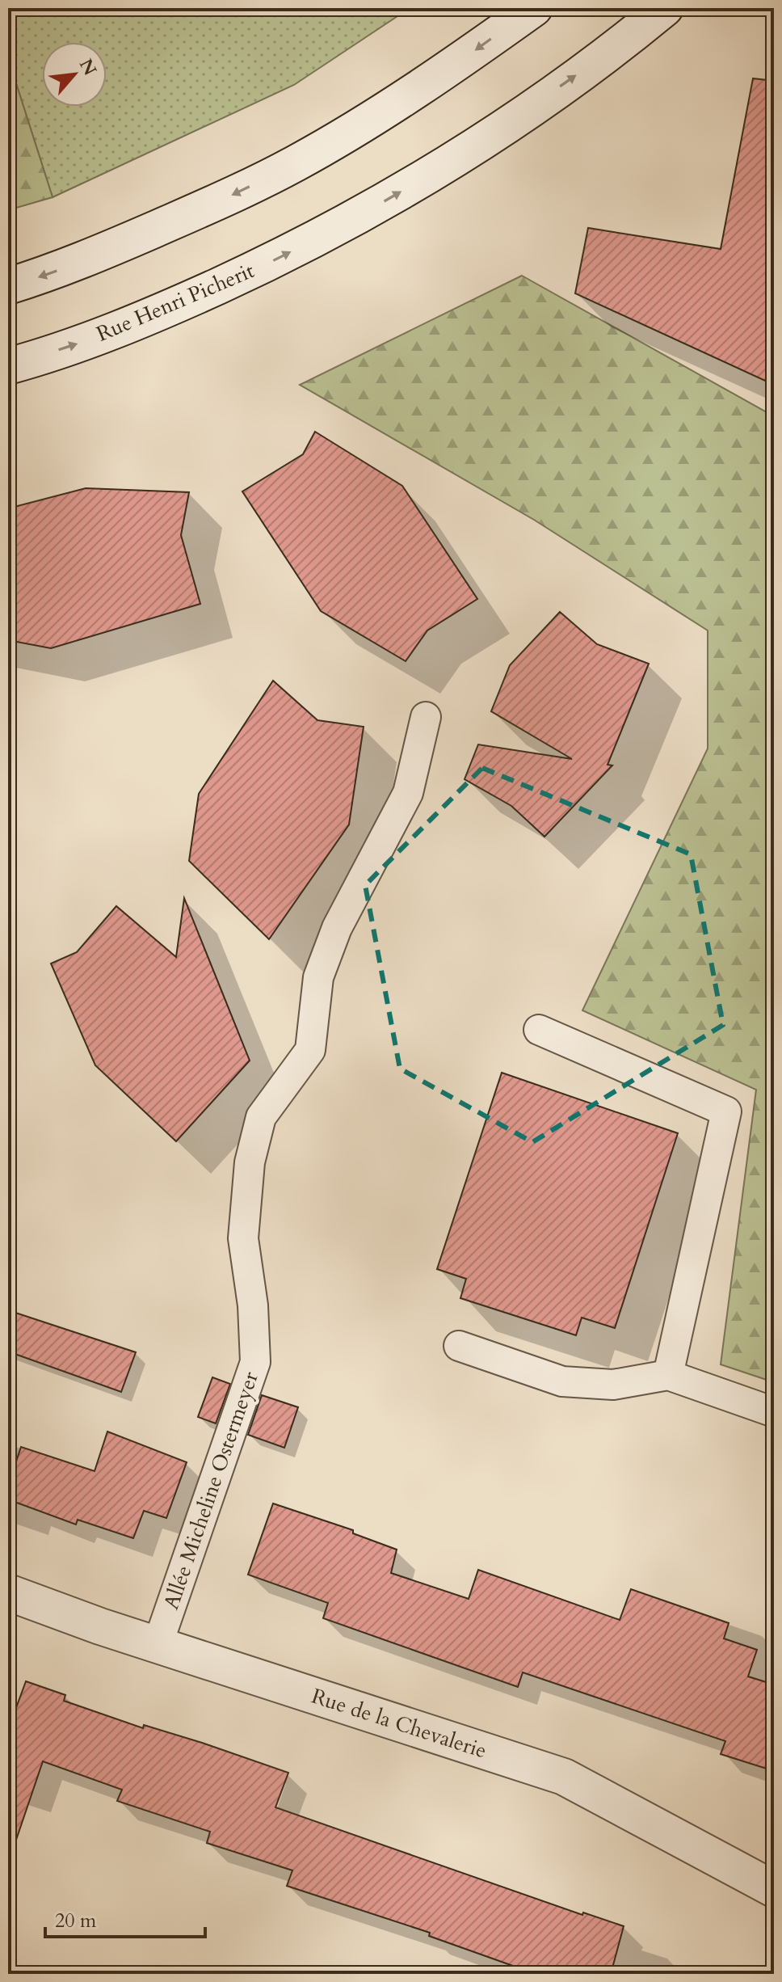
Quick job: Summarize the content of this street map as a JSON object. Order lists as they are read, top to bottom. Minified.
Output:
{"streets":{"main road":["Rue Henri Picherit","Rue de la Chevalerie"],"lane":["Allée Micheline Ostermeyer"]},"crossings":[["Allée Micheline Ostermeyer","Rue de la Chevalerie"]],"scale_bar":"20 m","north":"top right"}
